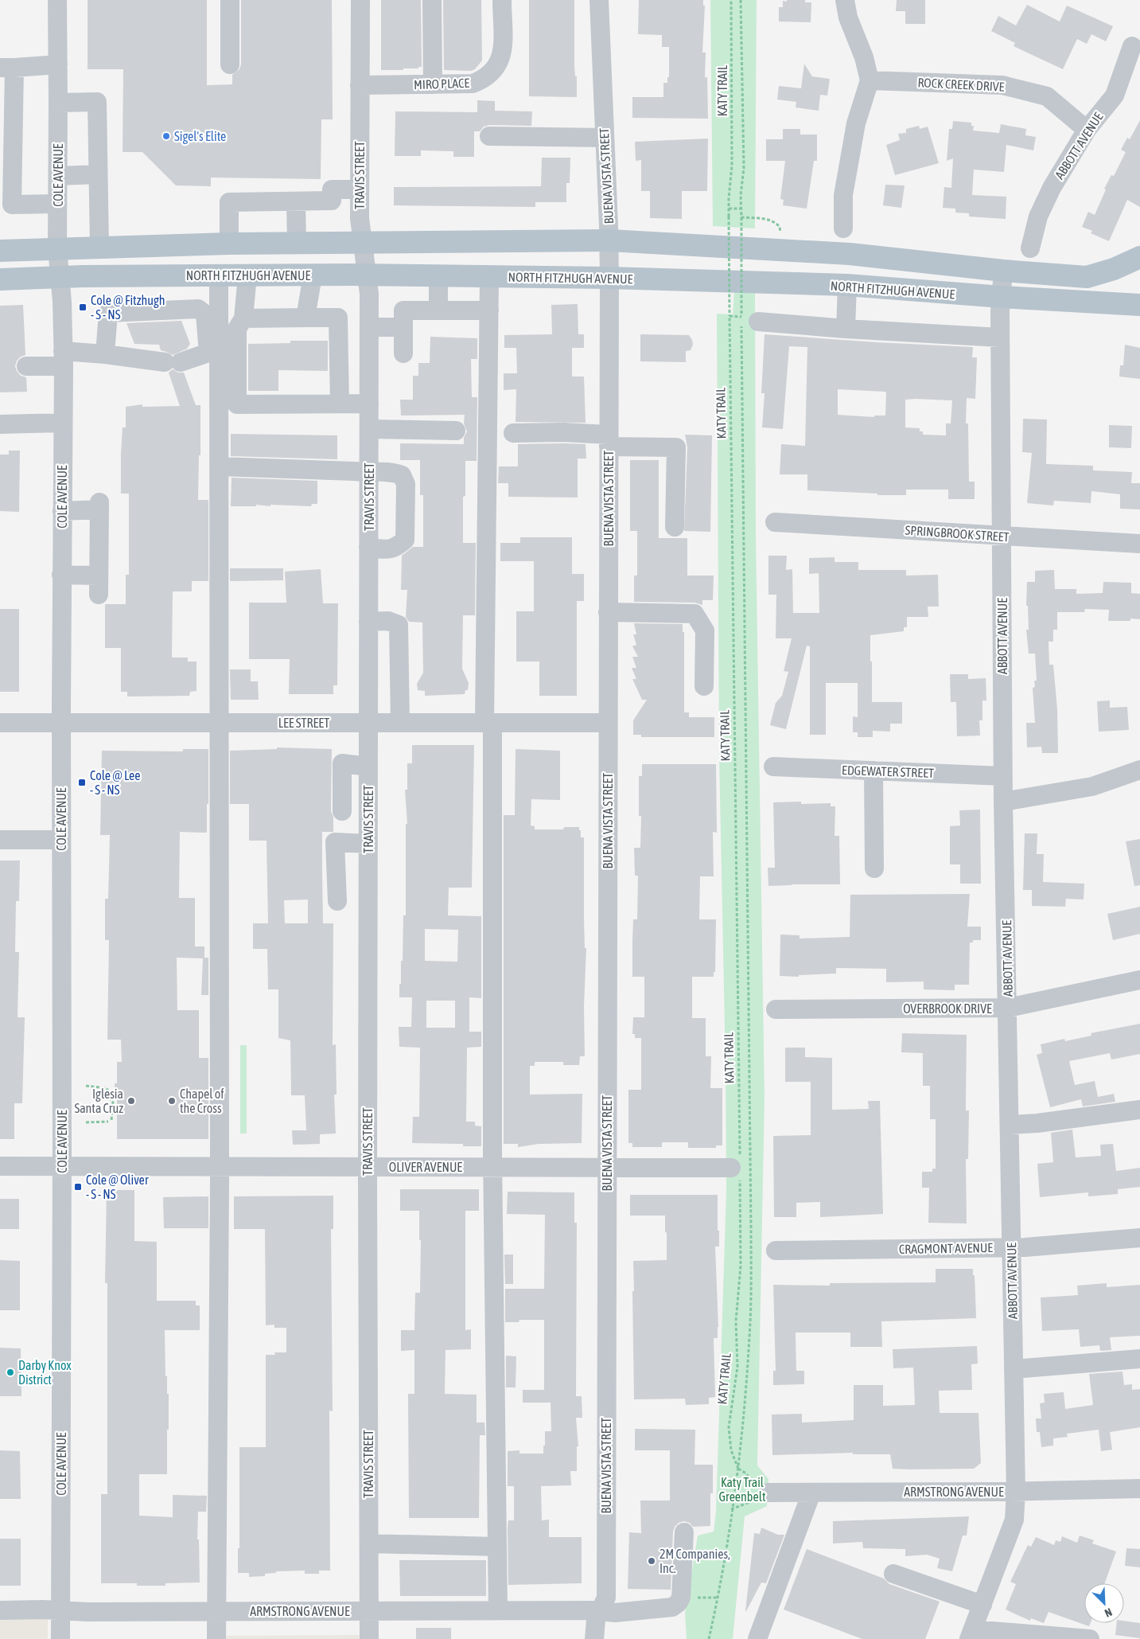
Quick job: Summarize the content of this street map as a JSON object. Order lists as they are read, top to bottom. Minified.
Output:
{"streets":{"main road":["NORTH FITZHUGH AVENUE"],"street":["MIRO PLACE","ROCK CREEK DRIVE","ABBOTT AVENUE","COLE AVENUE","TRAVIS STREET","BUENA VISTA STREET","SPRINGBROOK STREET","LEE STREET","EDGEWATER STREET","OVERBROOK DRIVE","OLIVER AVENUE","CRAGMONT AVENUE","ARMSTRONG AVENUE"],"path":["KATY TRAIL"]},"crossings":[["MIRO PLACE","TRAVIS STREET"],["ROCK CREEK DRIVE","ABBOTT AVENUE"],["KATY TRAIL","OLIVER AVENUE"],["ABBOTT AVENUE","NORTH FITZHUGH AVENUE"],["ABBOTT AVENUE","SPRINGBROOK STREET"],["ABBOTT AVENUE","EDGEWATER STREET"],["ABBOTT AVENUE","OVERBROOK DRIVE"],["ABBOTT AVENUE","CRAGMONT AVENUE"],["ABBOTT AVENUE","ARMSTRONG AVENUE"],["COLE AVENUE","NORTH FITZHUGH AVENUE"],["COLE AVENUE","LEE STREET"],["COLE AVENUE","OLIVER AVENUE"],["COLE AVENUE","ARMSTRONG AVENUE"],["TRAVIS STREET","NORTH FITZHUGH AVENUE"],["TRAVIS STREET","LEE STREET"],["TRAVIS STREET","OLIVER AVENUE"],["TRAVIS STREET","ARMSTRONG AVENUE"],["BUENA VISTA STREET","NORTH FITZHUGH AVENUE"],["BUENA VISTA STREET","LEE STREET"],["BUENA VISTA STREET","OLIVER AVENUE"],["BUENA VISTA STREET","ARMSTRONG AVENUE"]],"parks":["Katy Trail Greenbelt"],"places":{"other":["Sigel's Elite","Iglesia Santa Cruz","Chapel of the Cross","Darby Knox District","2M Companies, Inc."],"transit":["Cole @ Fitzhugh - S - NS","Cole @ Lee - S - NS","Cole @ Oliver - S - NS"]},"north":"bottom right"}
